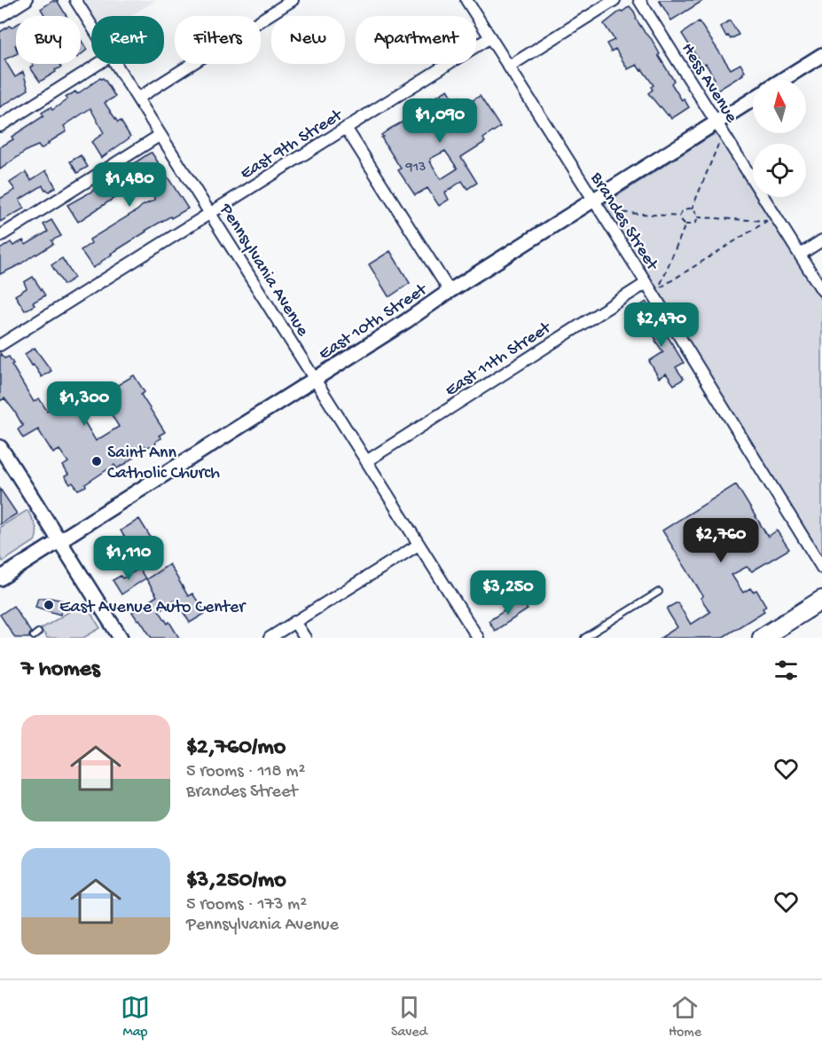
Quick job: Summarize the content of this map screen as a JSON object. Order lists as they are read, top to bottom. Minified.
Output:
{"streets":{"street":["Hess Avenue","East 9th Street","Brandes Street","Pennsylvania Avenue","East 10th Street","East 11th Street"]},"crossings":[["Hess Avenue","East 10th Street"],["East 9th Street","Brandes Street"],["East 9th Street","Pennsylvania Avenue"],["Brandes Street","East 10th Street"],["Brandes Street","East 11th Street"],["Pennsylvania Avenue","East 10th Street"],["Pennsylvania Avenue","East 11th Street"]],"places":["Saint Ann Catholic Church","East Avenue Auto Center"],"house_numbers":["913"],"north":"top","page":{"chip":["Buy","Rent","Filters","New","Apartment"],"price":["$1,090","$1,480","$2,470","$1,300","$2,760","$1,110","$3,250"],"heading":"7 homes","list":[{"name":"$2,760/mo","note":"5 rooms · 118 m² · Brandes Street"},{"name":"$3,250/mo","note":"5 rooms · 173 m² · Pennsylvania Avenue"}],"tabs":["Map","Saved","Home"]}}
